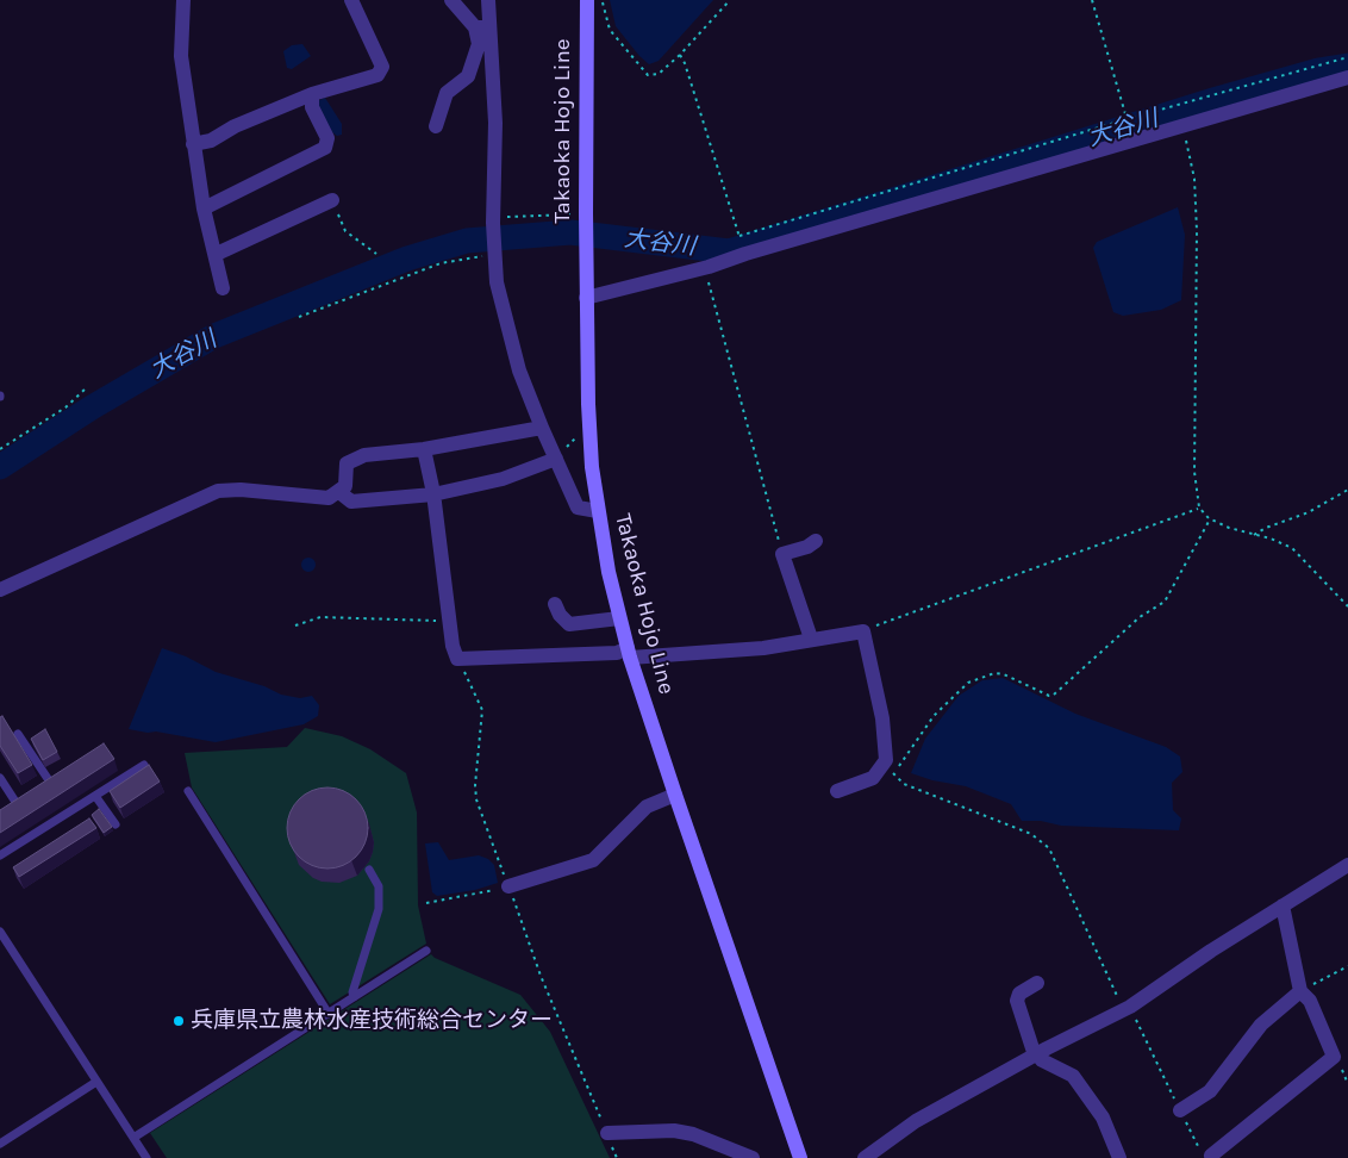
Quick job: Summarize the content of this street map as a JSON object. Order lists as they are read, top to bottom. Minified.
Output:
{"streets":{"main road":["Takaoka Hojo Line"]},"water":["大谷川"],"places":["兵庫県立農林水産技術総合センター"]}
